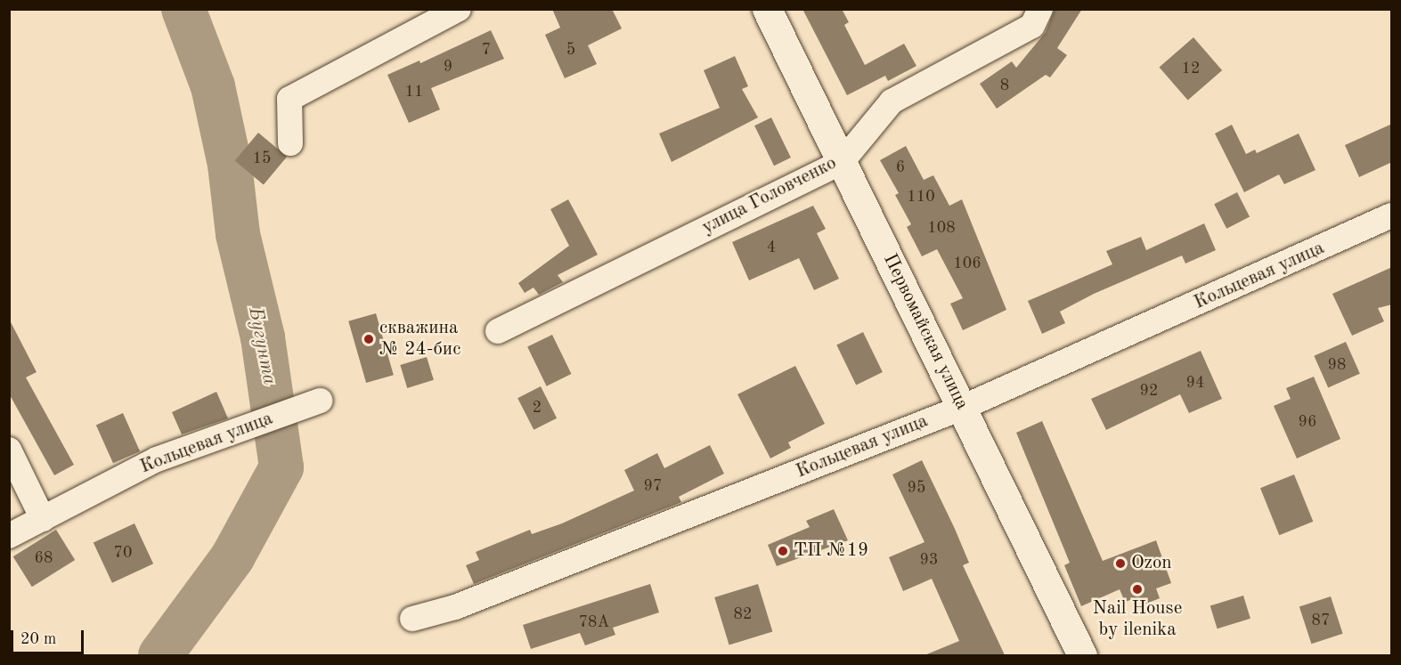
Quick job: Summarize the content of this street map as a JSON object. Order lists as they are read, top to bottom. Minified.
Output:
{"streets":{"main road":["Первомайская улица"],"street":["улица Головченко","Кольцевая улица"]},"crossings":[["улица Головченко","Первомайская улица"],["Кольцевая улица","Первомайская улица"]],"water":["Бугунта"],"places":["скважина № 24-бис","ТП №19","Ozon","Nail House by ilenika"],"house_numbers":["7","5","9","12","8","11","15","6","110","108","4","106","98","94","92","2","96","97","95","70","68","93","82","87","78А"],"scale_bar":"20 m"}
